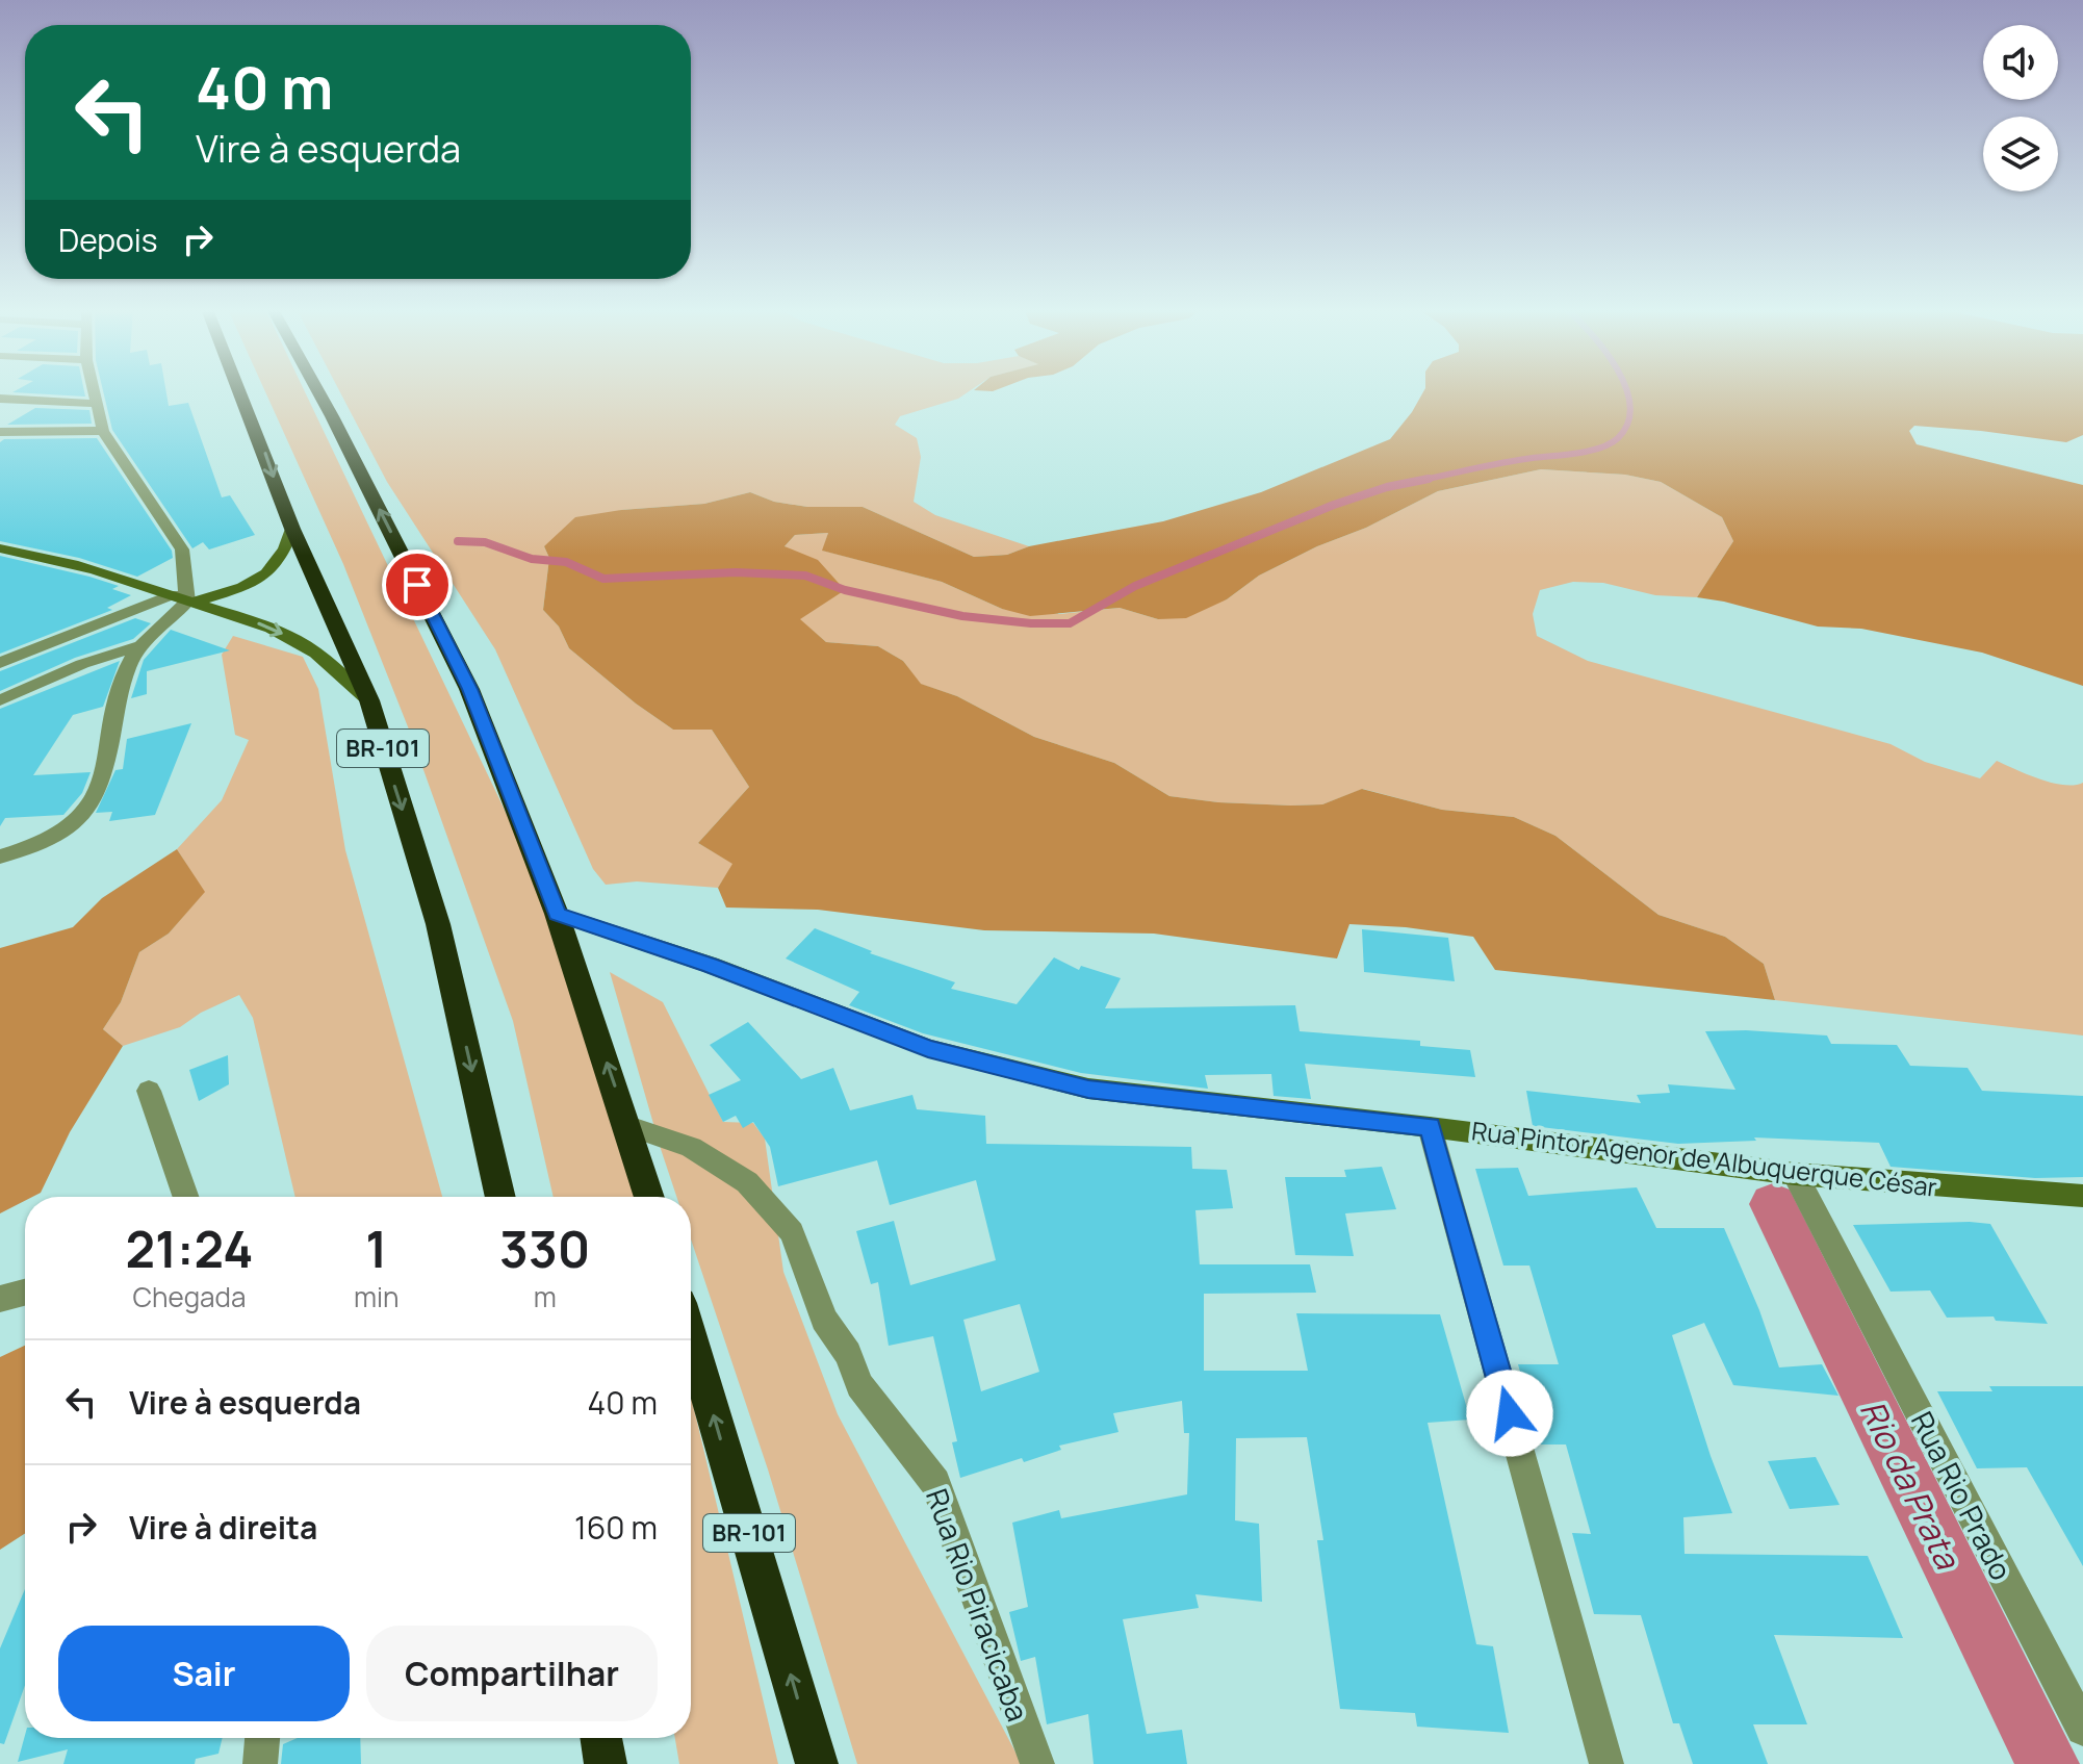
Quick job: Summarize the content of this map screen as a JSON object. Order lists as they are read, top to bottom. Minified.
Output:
{"streets":{"highway":["BR-101"],"street":["Rua Pintor Agenor de Albuquerque César","Rua Rio Prado","Rua Rio Piracicaba"]},"crossings":[["Rua Pintor Agenor de Albuquerque César","Rua Rio Prado"]],"water":["Rio da Prata"],"page":{"turn":["40 m","Vire à esquerda"],"then":"Depois","eta":["21:24","Chegada","1","min","330","m"],"list":[{"name":"Vire à esquerda","value":"40 m"},{"name":"Vire à direita","value":"160 m"}],"buttons":["Sair","Compartilhar"]}}
